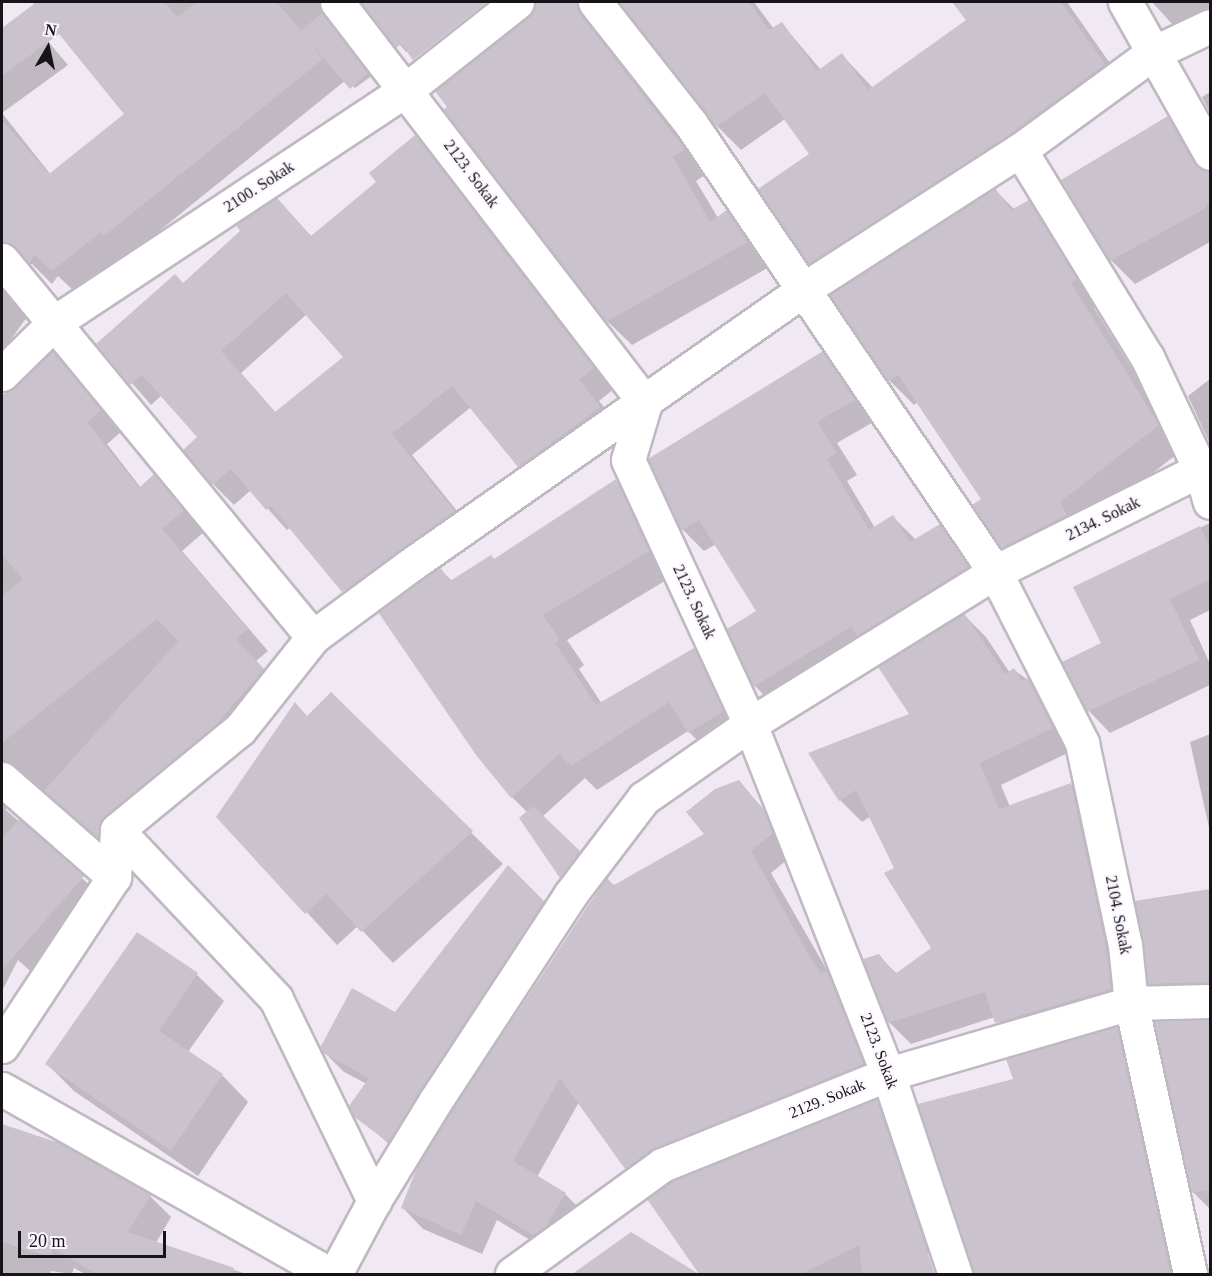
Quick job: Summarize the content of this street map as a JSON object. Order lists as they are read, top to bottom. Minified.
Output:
{"streets":{"street":["2123. Sokak","2100. Sokak","2134. Sokak","2104. Sokak","2129. Sokak"]},"crossings":[["2123. Sokak","2100. Sokak"],["2123. Sokak","2134. Sokak"],["2123. Sokak","2129. Sokak"],["2134. Sokak","2104. Sokak"],["2104. Sokak","2129. Sokak"]],"scale_bar":"20 m","north":"top"}
